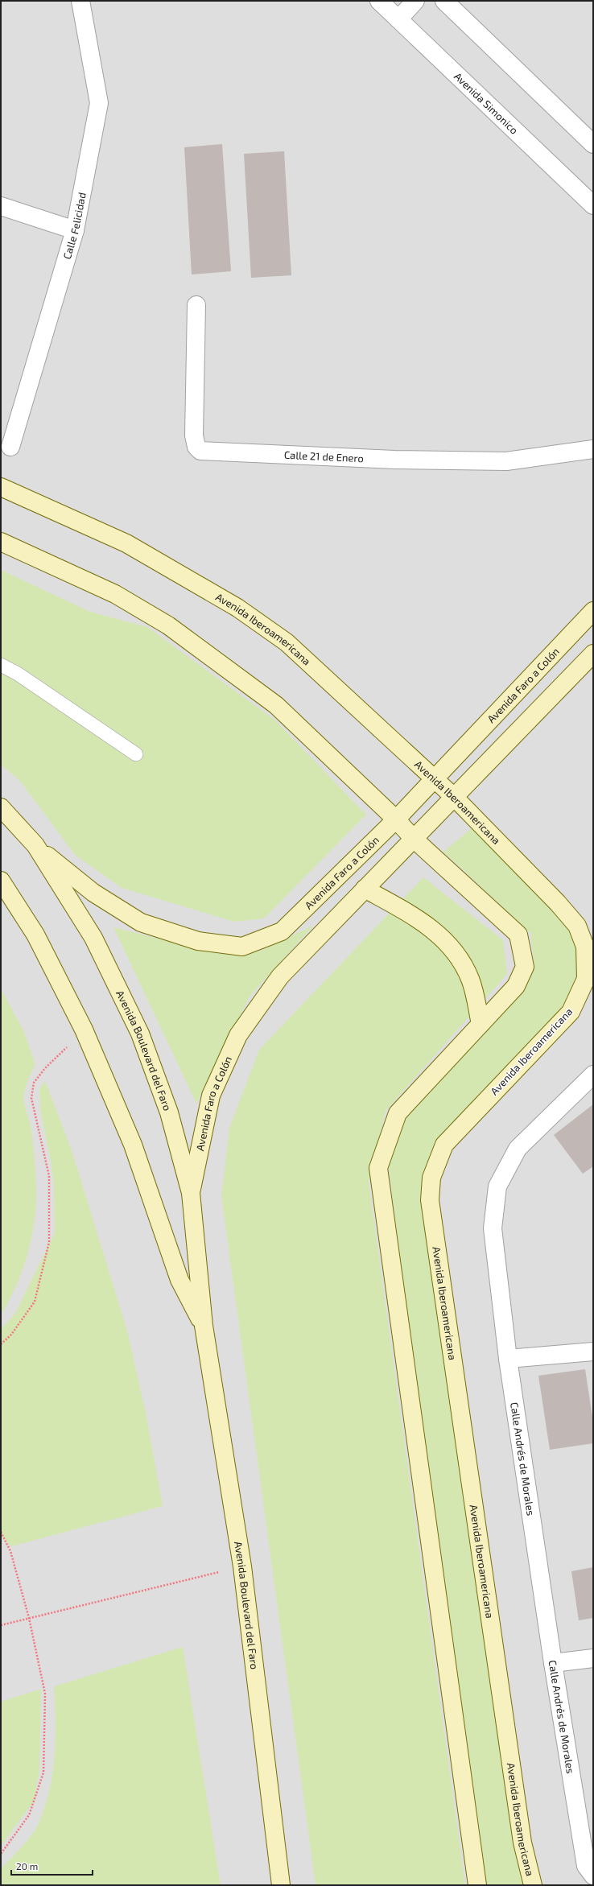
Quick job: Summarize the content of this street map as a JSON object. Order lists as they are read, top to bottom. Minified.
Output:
{"streets":{"street":["Avenida Simonico","Calle Felicidad","Calle 21 de Enero","Avenida Iberoamericana","Avenida Faro a Colón","Avenida Boulevard del Faro","Calle Andrés de Morales"]},"crossings":[["Avenida Iberoamericana","Avenida Faro a Colón"],["Avenida Faro a Colón","Avenida Boulevard del Faro"]],"scale_bar":"20 m"}
